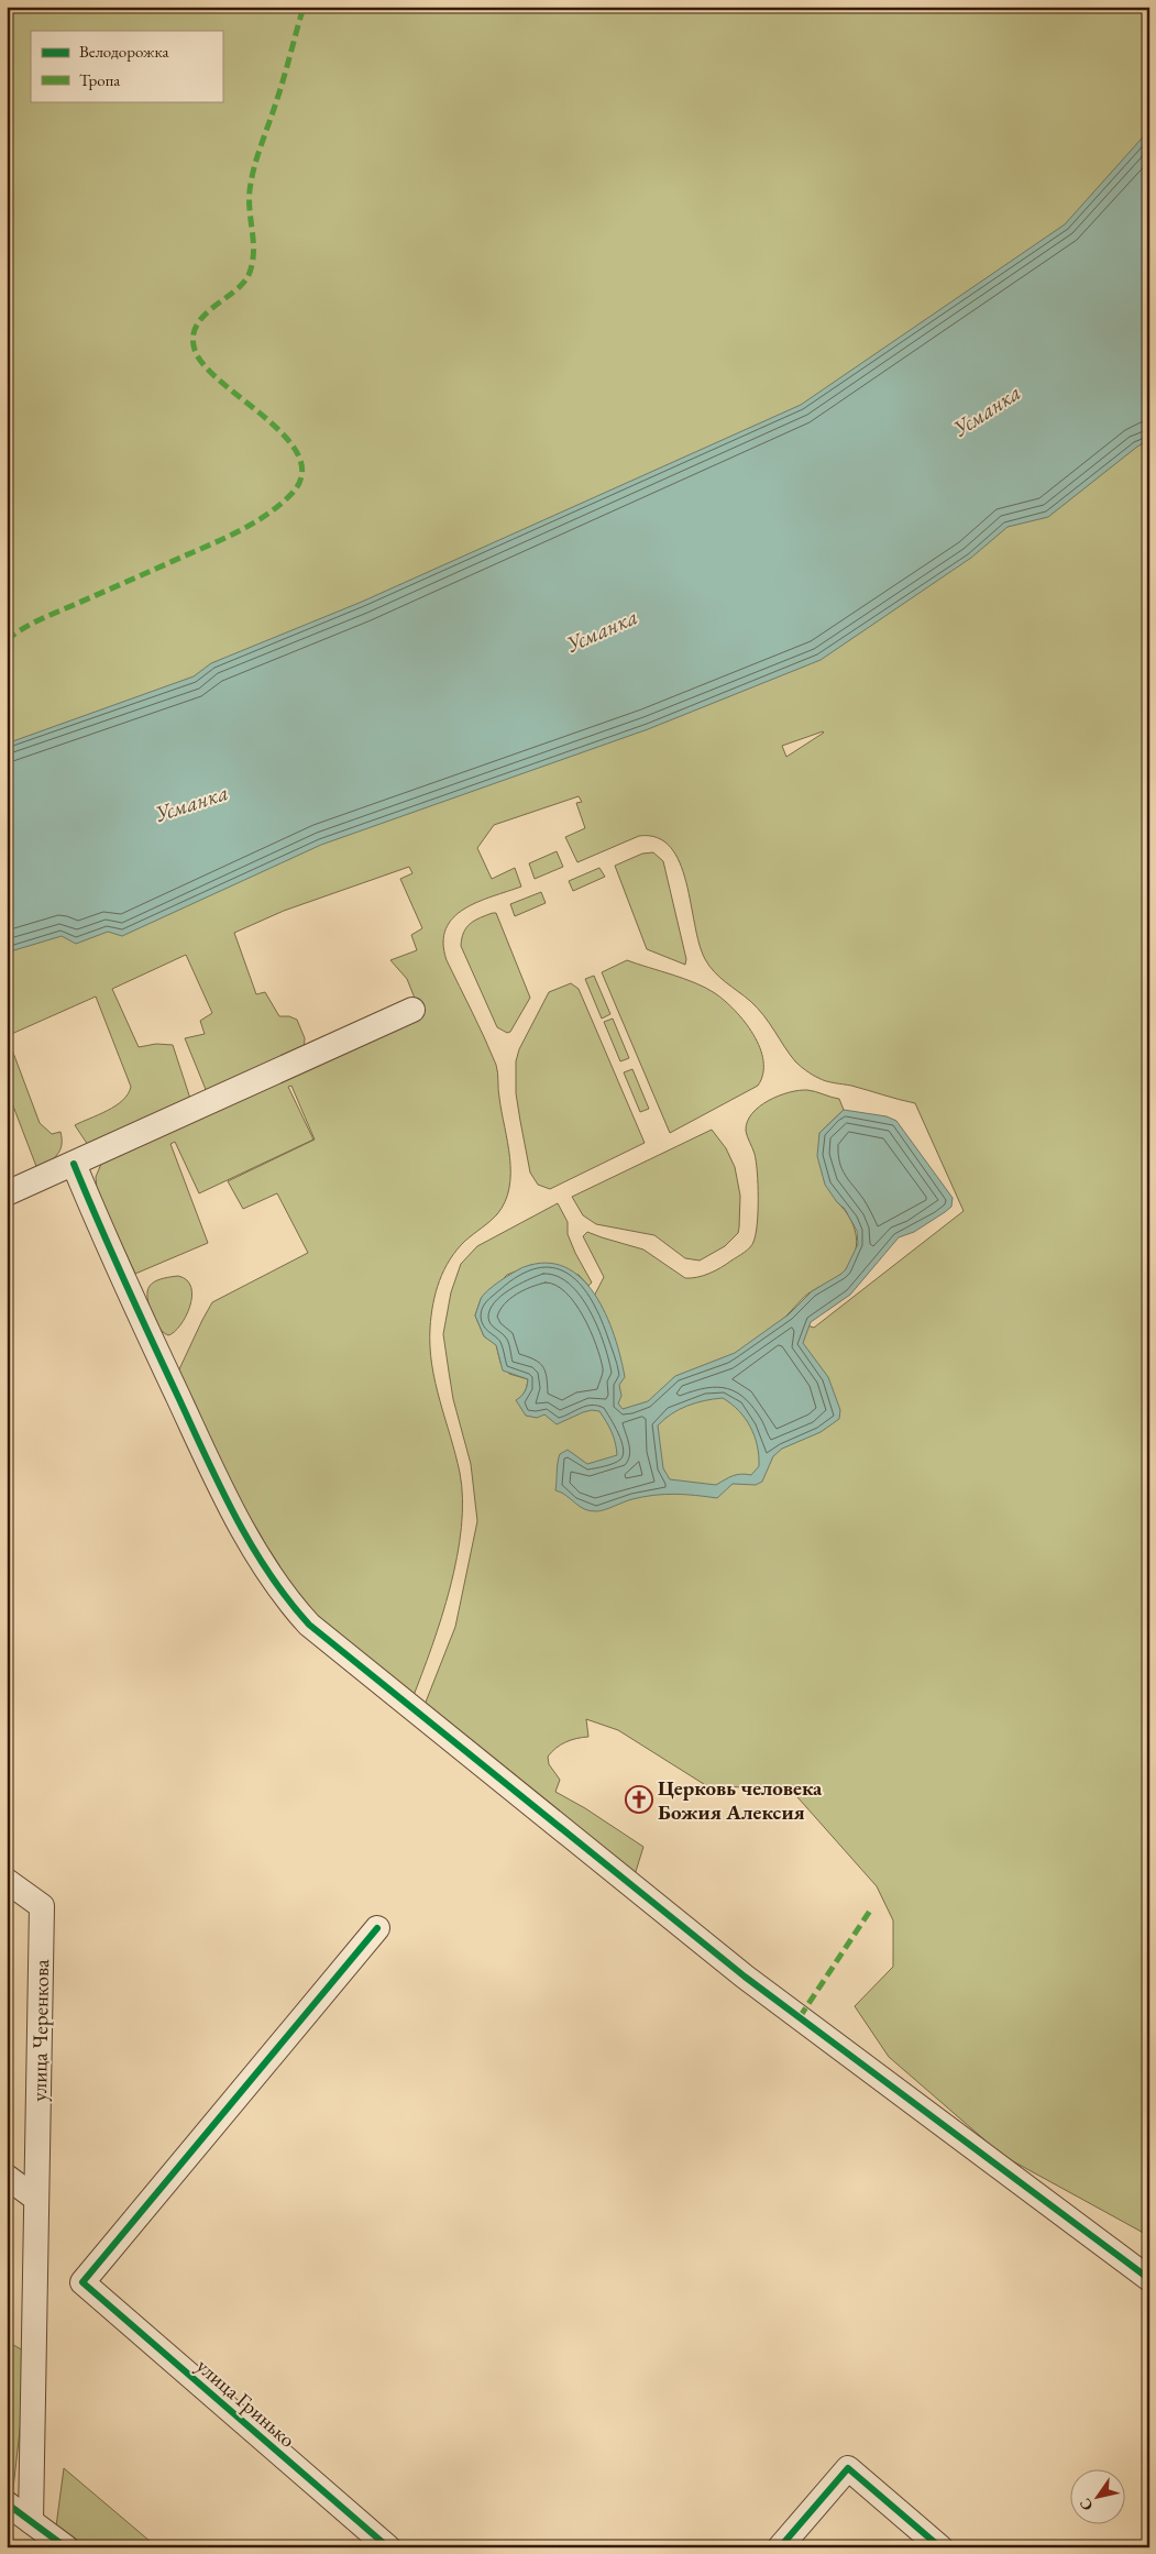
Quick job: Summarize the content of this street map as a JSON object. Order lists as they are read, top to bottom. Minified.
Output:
{"streets":{"street":["улица Черенкова","улица Гринько"]},"water":["Усманка"],"places":{"church":["Церковь человека Божия Алексия"]},"legend":["Велодорожка","Тропа"],"north":"bottom left"}
